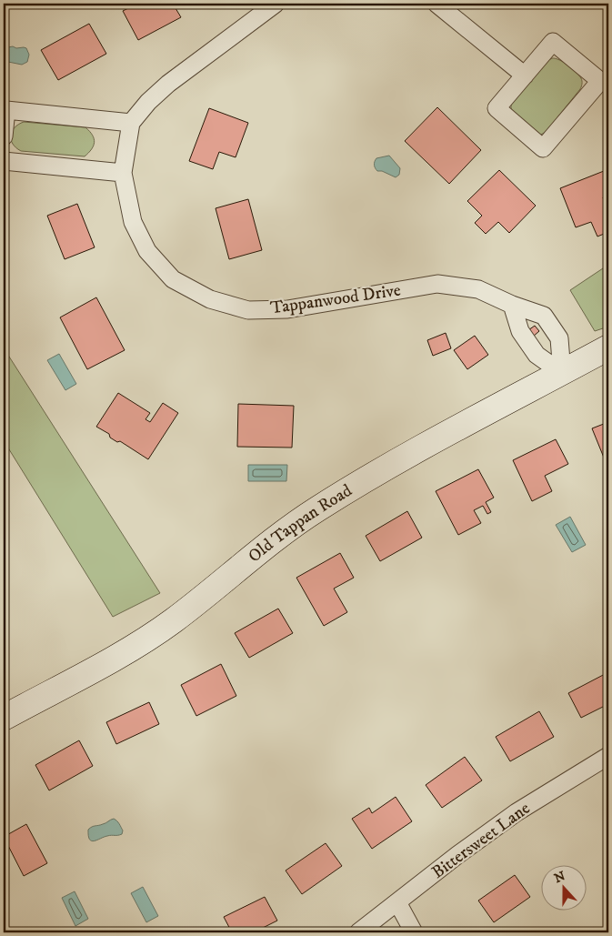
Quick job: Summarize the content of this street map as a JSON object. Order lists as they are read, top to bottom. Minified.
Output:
{"streets":{"street":["Tappanwood Drive","Old Tappan Road","Bittersweet Lane"]},"crossings":[["Tappanwood Drive","Old Tappan Road"]],"north":"top"}
